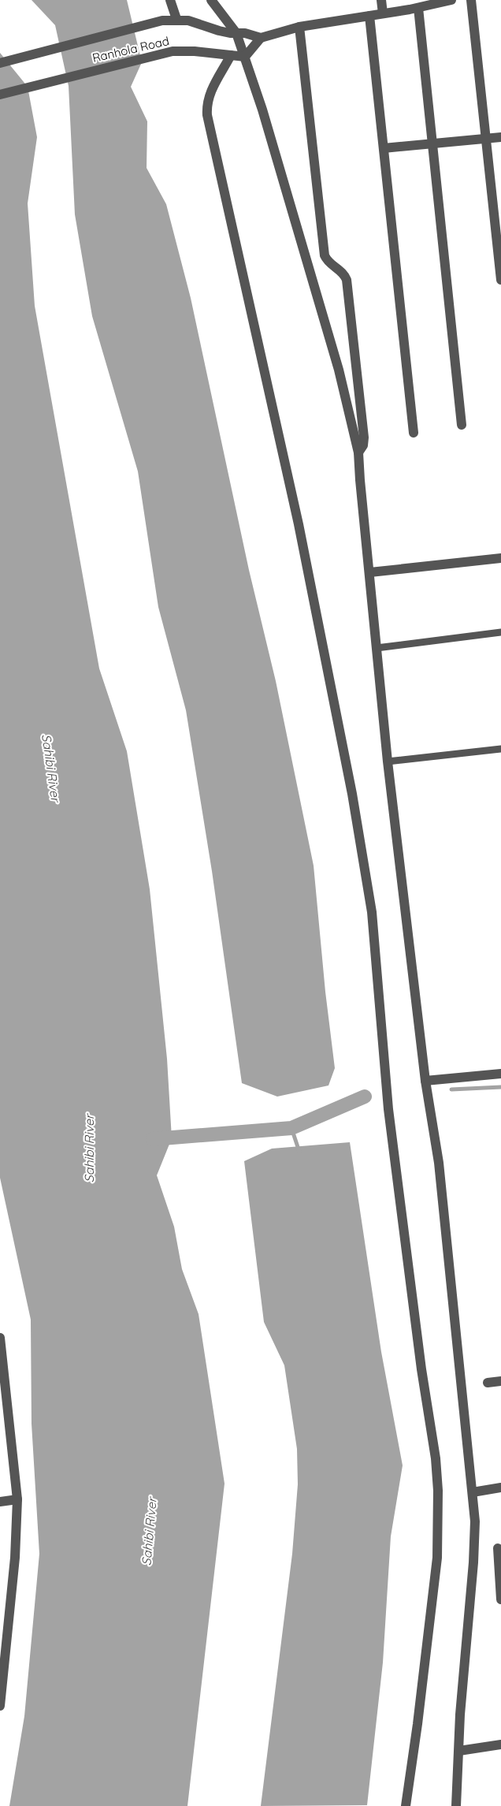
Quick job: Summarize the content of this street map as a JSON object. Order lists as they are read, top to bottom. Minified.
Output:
{"streets":{"street":["Ranhola Road"]},"water":["Sahibi River"]}
